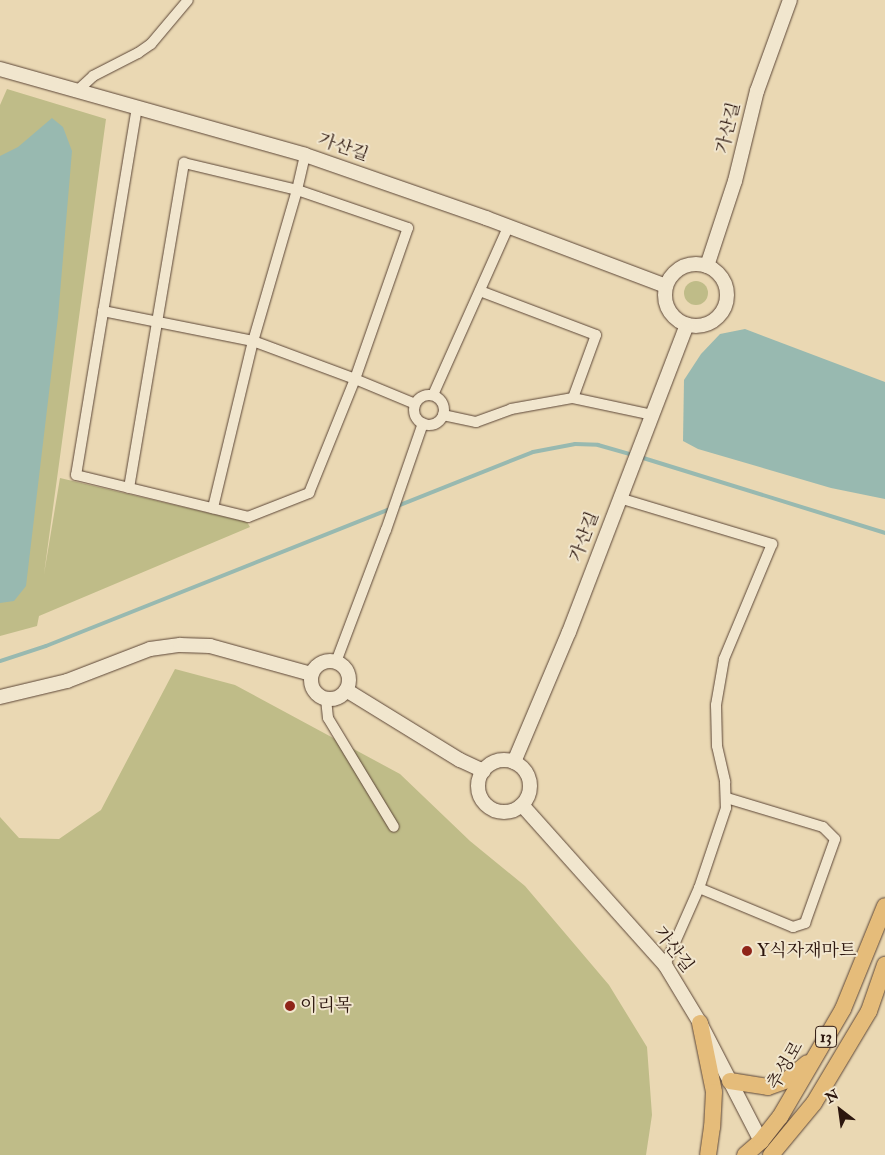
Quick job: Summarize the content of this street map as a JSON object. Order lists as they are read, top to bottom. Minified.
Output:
{"streets":{"main road":["13","추성로"],"street":["가산길"]},"crossings":[["가산길","추성로"]],"places":["Y식자재마트","이리목"],"north":"top left"}
